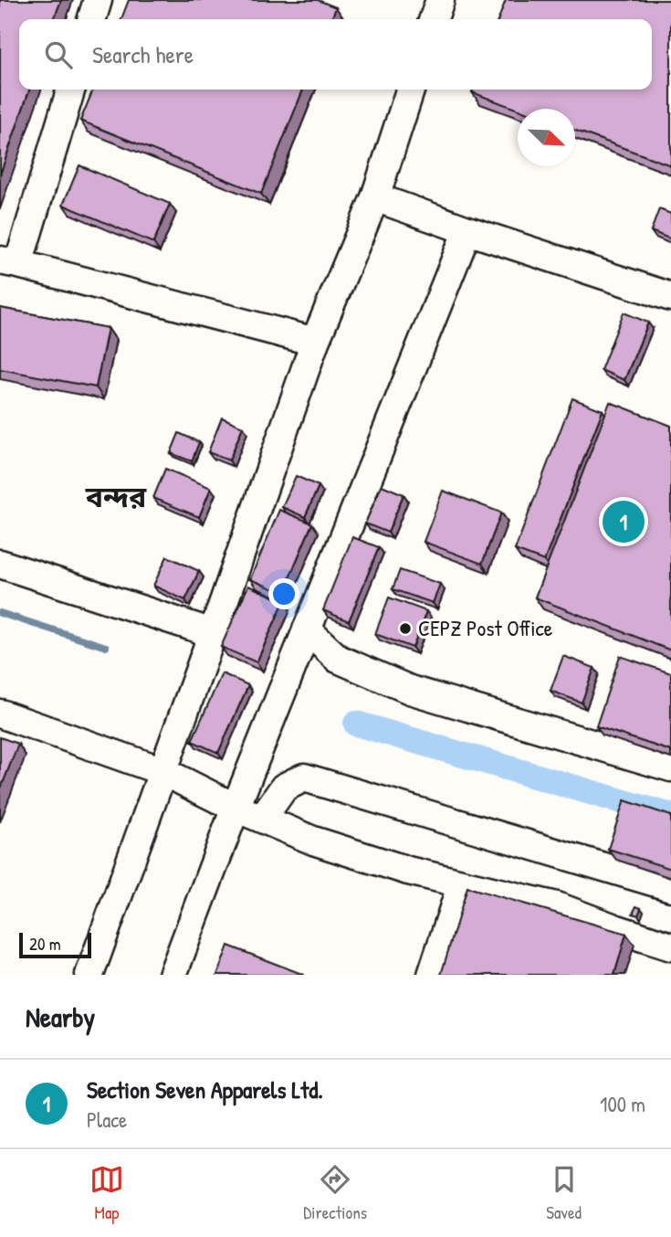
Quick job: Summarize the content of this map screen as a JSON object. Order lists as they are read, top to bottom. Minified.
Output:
{"districts":["বন্দর"],"places":["CEPZ Post Office"],"scale_bar":"20 m","north":"bottom right","page":{"search":"Search here","pins":"1","scale":"20 m","heading":"Nearby","list":[{"mark":"1","name":"Section Seven Apparels Ltd.","note":"Place","value":"100 m"}],"nav":["Map","Directions","Saved"]}}
